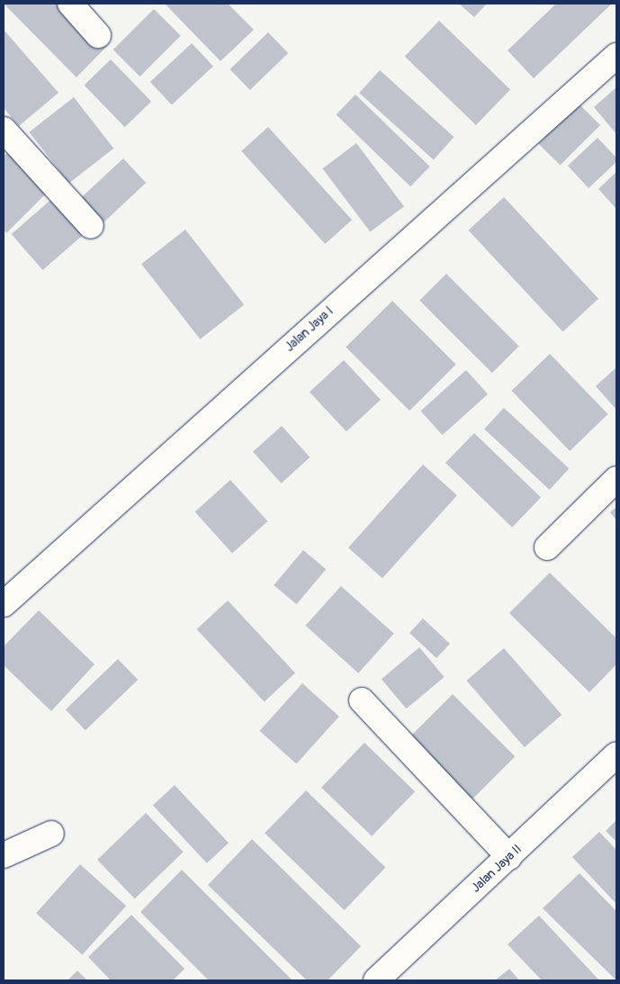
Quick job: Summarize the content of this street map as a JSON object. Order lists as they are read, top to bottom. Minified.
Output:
{"streets":{"street":["Jalan Jaya I","Jalan Jaya II"]}}
